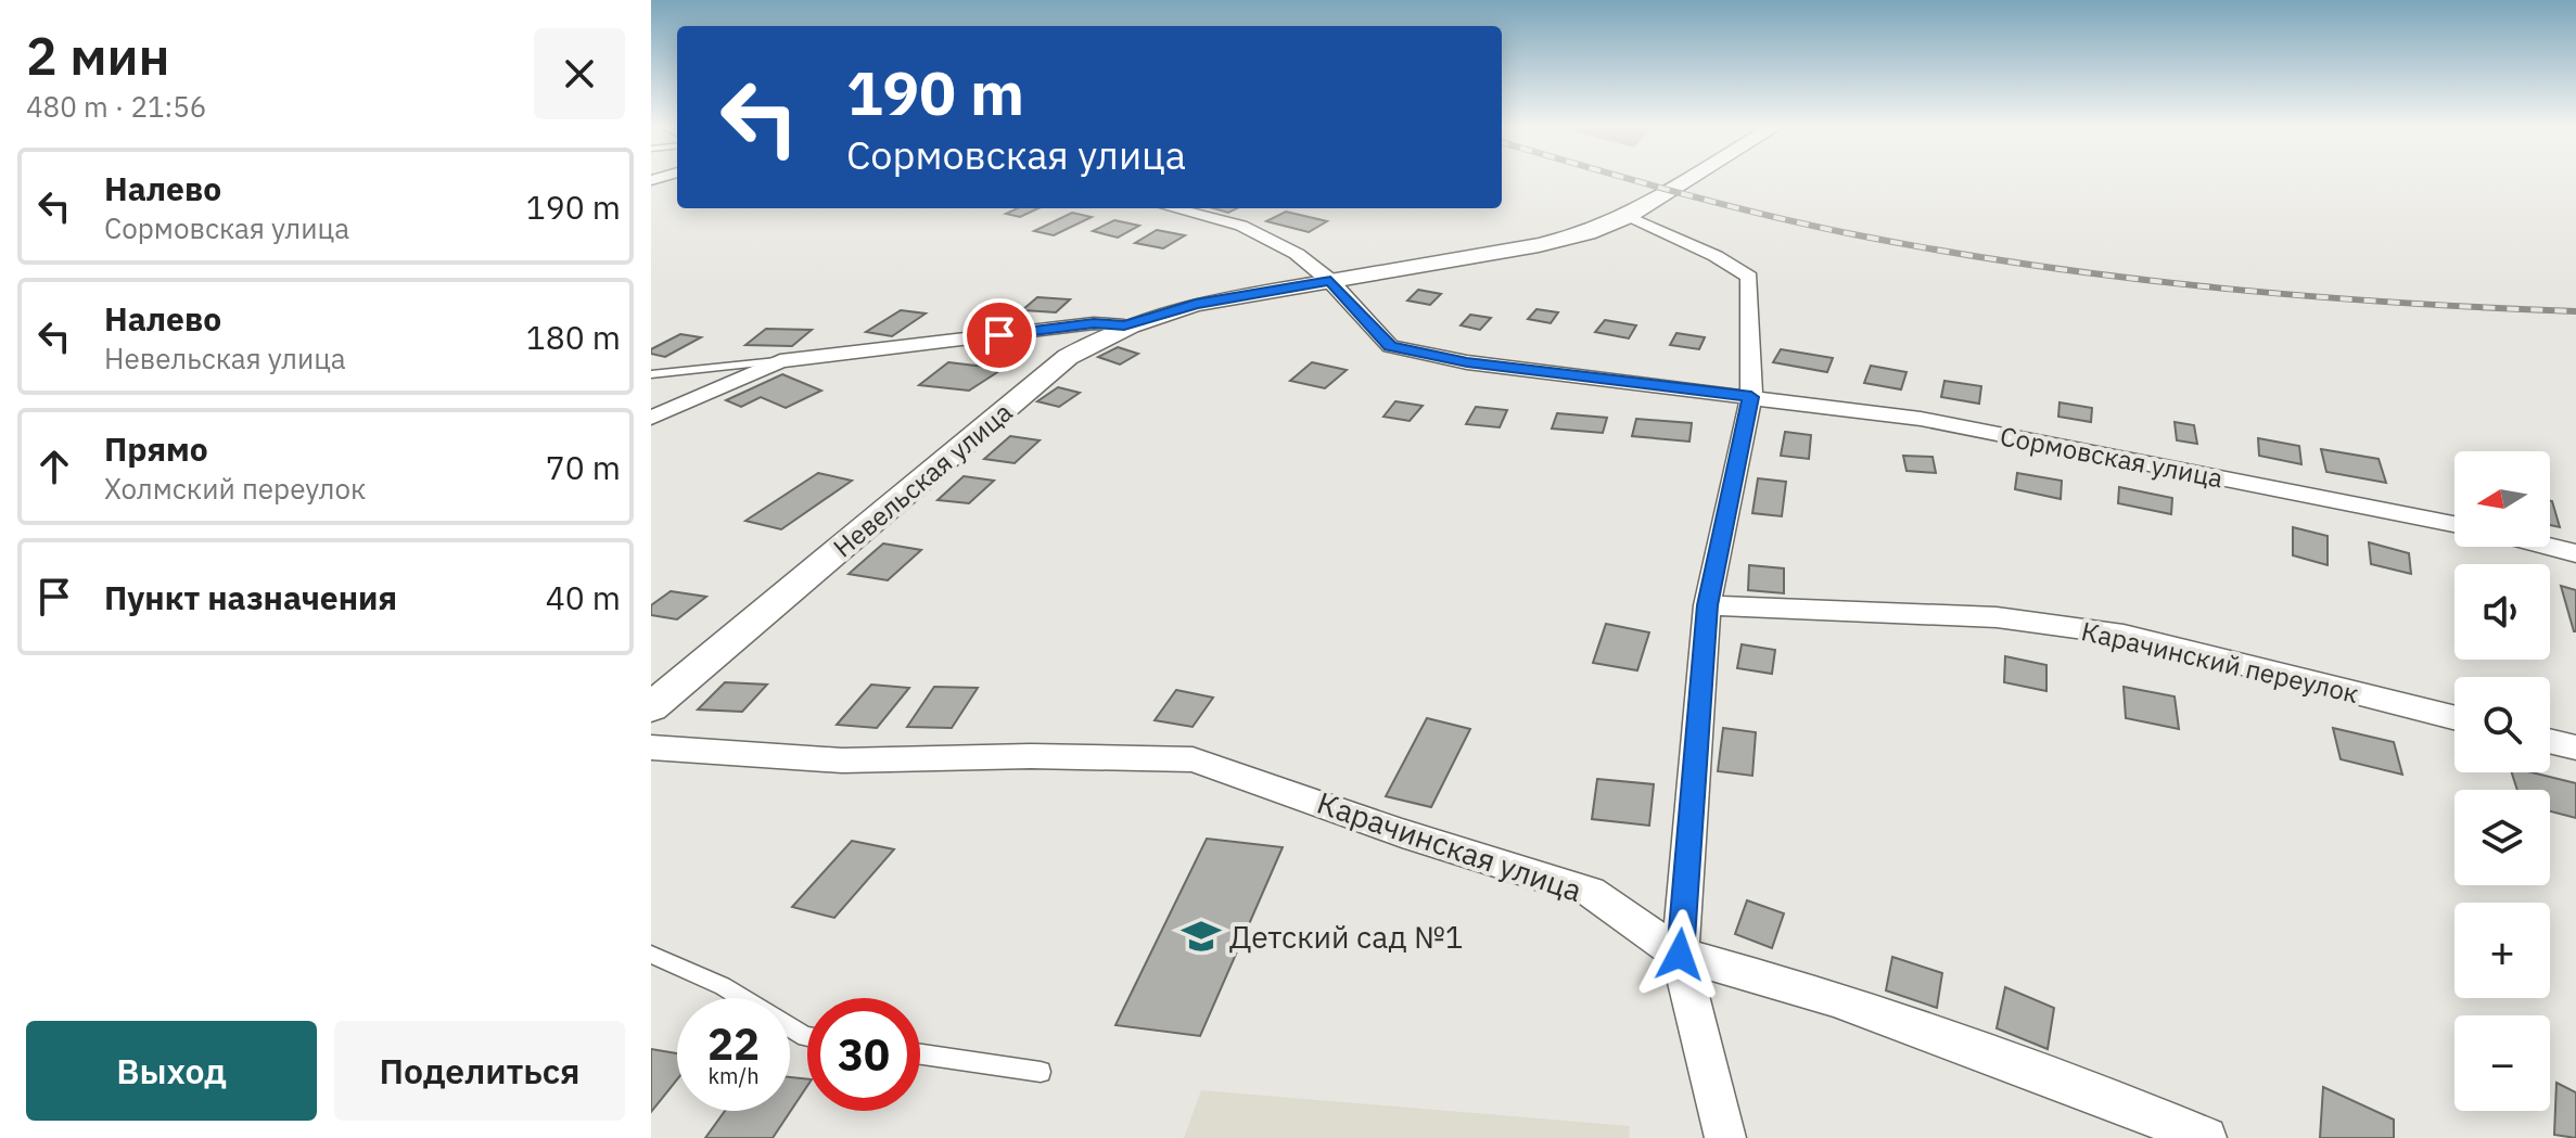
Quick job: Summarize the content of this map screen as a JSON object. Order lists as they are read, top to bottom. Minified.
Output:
{"streets":{"street":["Сормовская улица","Невельская улица","Карачинский переулок","Карачинская улица"]},"crossings":[["Сормовская улица","Невельская улица"]],"places":{"school or university":["Детский сад №1"]},"north":"left","page":{"heading":["2 мин","480 m · 21:56"],"turn":["190 m","Сормовская улица"],"list":[{"name":"Налево","note":"Сормовская улица","value":"190 m"},{"name":"Налево","note":"Невельская улица","value":"180 m"},{"name":"Прямо","note":"Холмский переулок","value":"70 m"},{"name":"Пункт назначения","value":"40 m"}],"map_buttons":["+","−"],"speed":"22 km/h","limit":"30","buttons":["Выход","Поделиться"]}}
